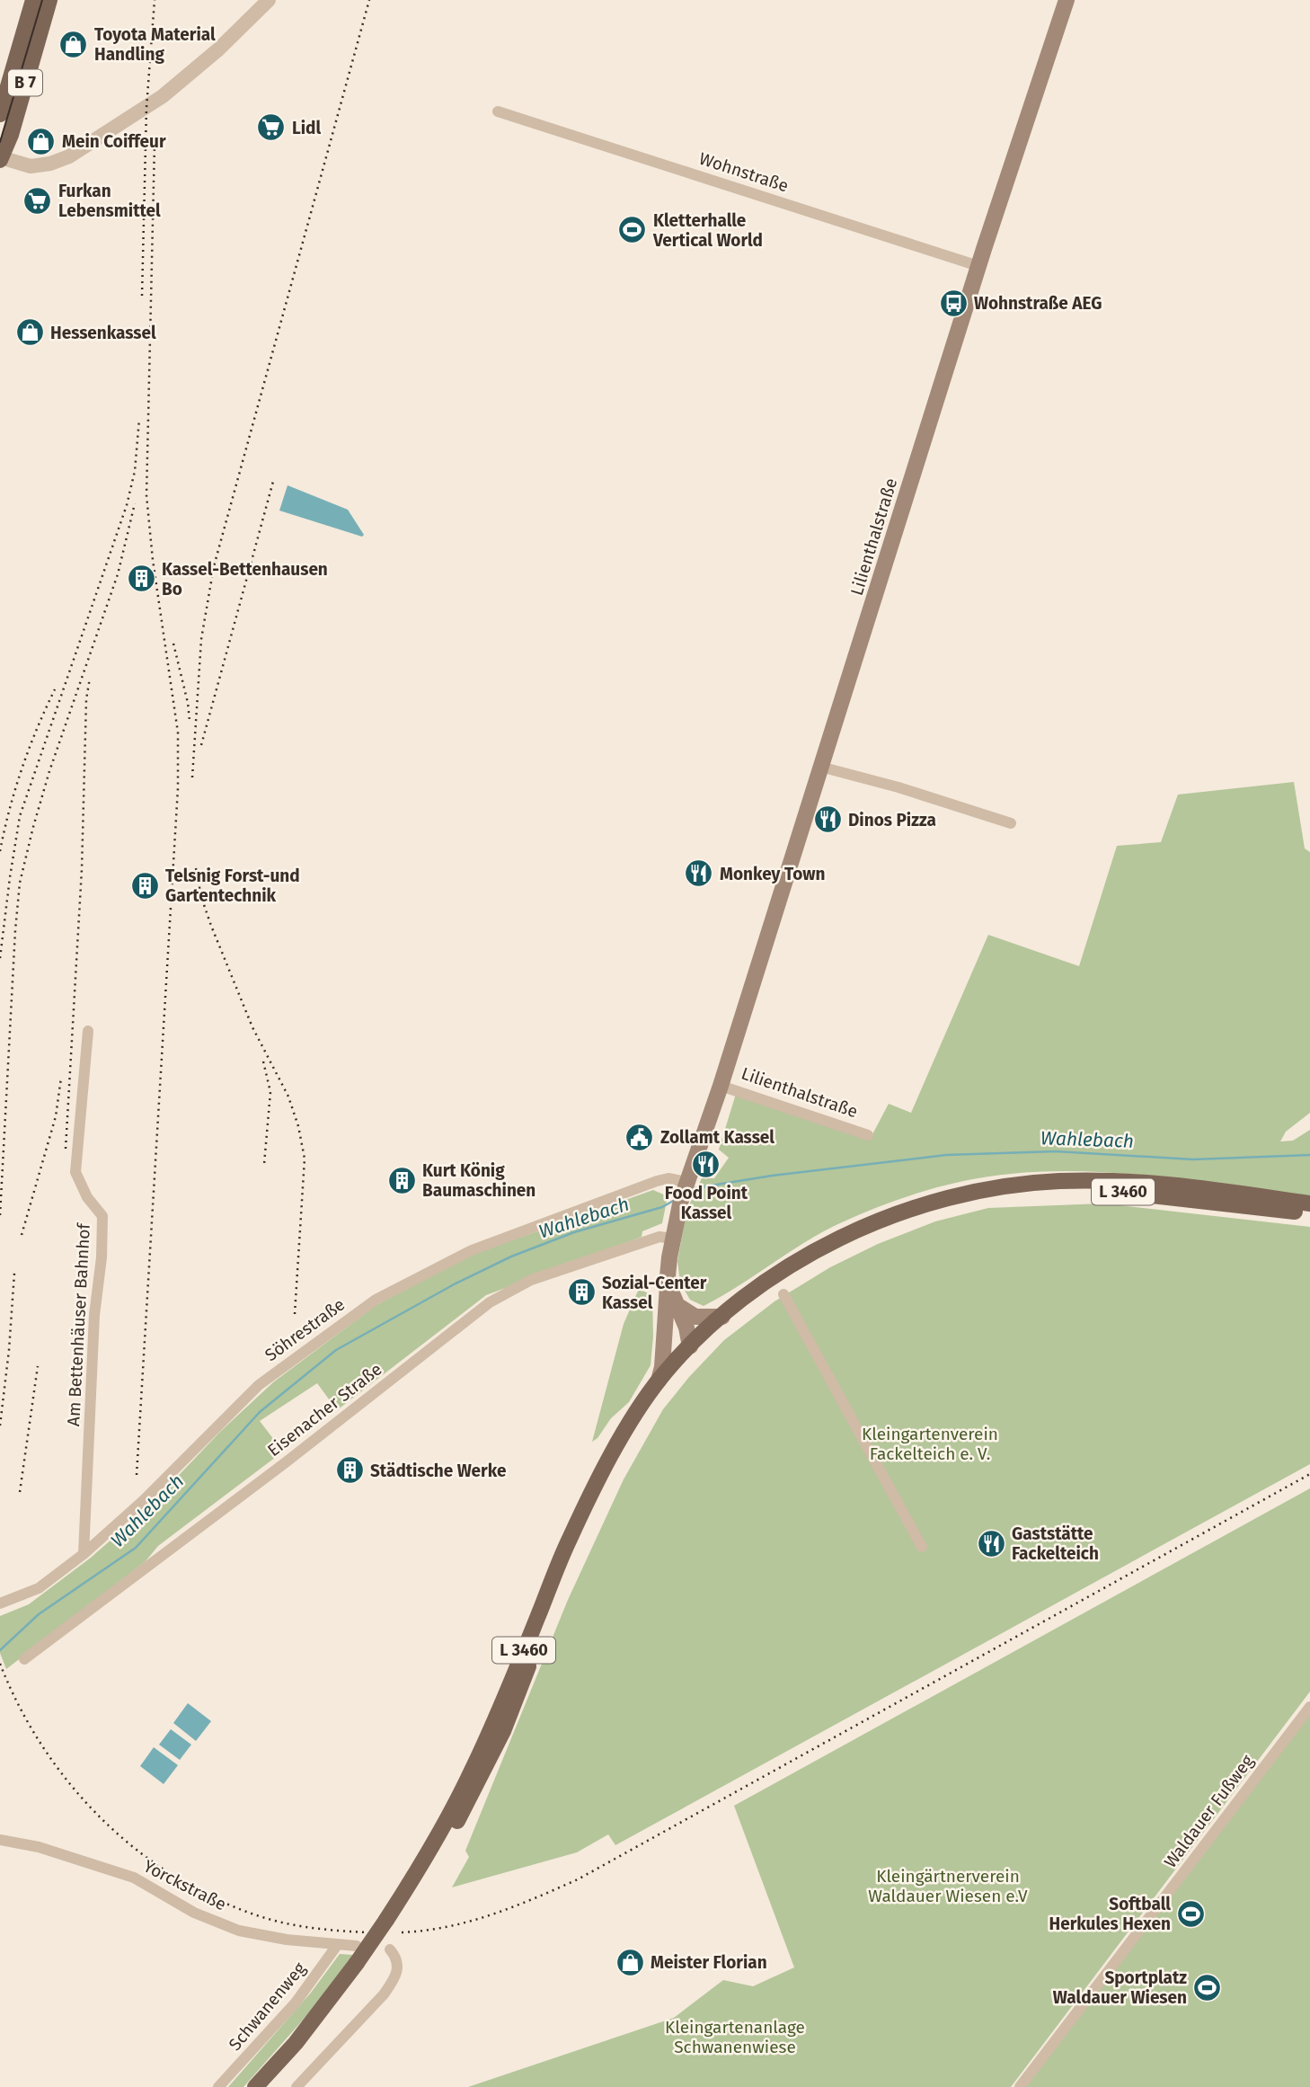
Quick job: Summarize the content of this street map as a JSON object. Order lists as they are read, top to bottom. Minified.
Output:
{"streets":{"main road":["B 7","Lilienthalstraße","L 3460"],"street":["Wohnstraße","Am Bettenhäuser Bahnhof","Söhrestraße","Eisenacher Straße","Waldauer Fußweg","Yorckstraße","Schwanenweg"]},"crossings":[["Wohnstraße","Lilienthalstraße"],["Lilienthalstraße","L 3460"],["Lilienthalstraße","Söhrestraße"],["Lilienthalstraße","Eisenacher Straße"],["Am Bettenhäuser Bahnhof","Söhrestraße"],["Yorckstraße","Schwanenweg"]],"water":["Wahlebach"],"parks":["Kleingartenverein Fackelteich e. V.","Kleingärtnerverein Waldauer Wiesen e.V","Kleingartenanlage Schwanenwiese"],"places":{"shop":["Toyota Material Handling","Mein Coiffeur","Hessenkassel","Meister Florian"],"supermarket":["Lidl","Furkan Lebensmittel"],"sports":["Kletterhalle Vertical World","Softball Herkules Hexen","Sportplatz Waldauer Wiesen"],"bus stop":["Wohnstraße AEG"],"building":["Kassel-Bettenhausen Bo","Telsnig Forst-und Gartentechnik","Kurt König Baumaschinen","Sozial-Center Kassel","Städtische Werke"],"restaurant":["Dinos Pizza","Monkey Town","Food Point Kassel","Gaststätte Fackelteich"],"public building":["Zollamt Kassel"]}}
